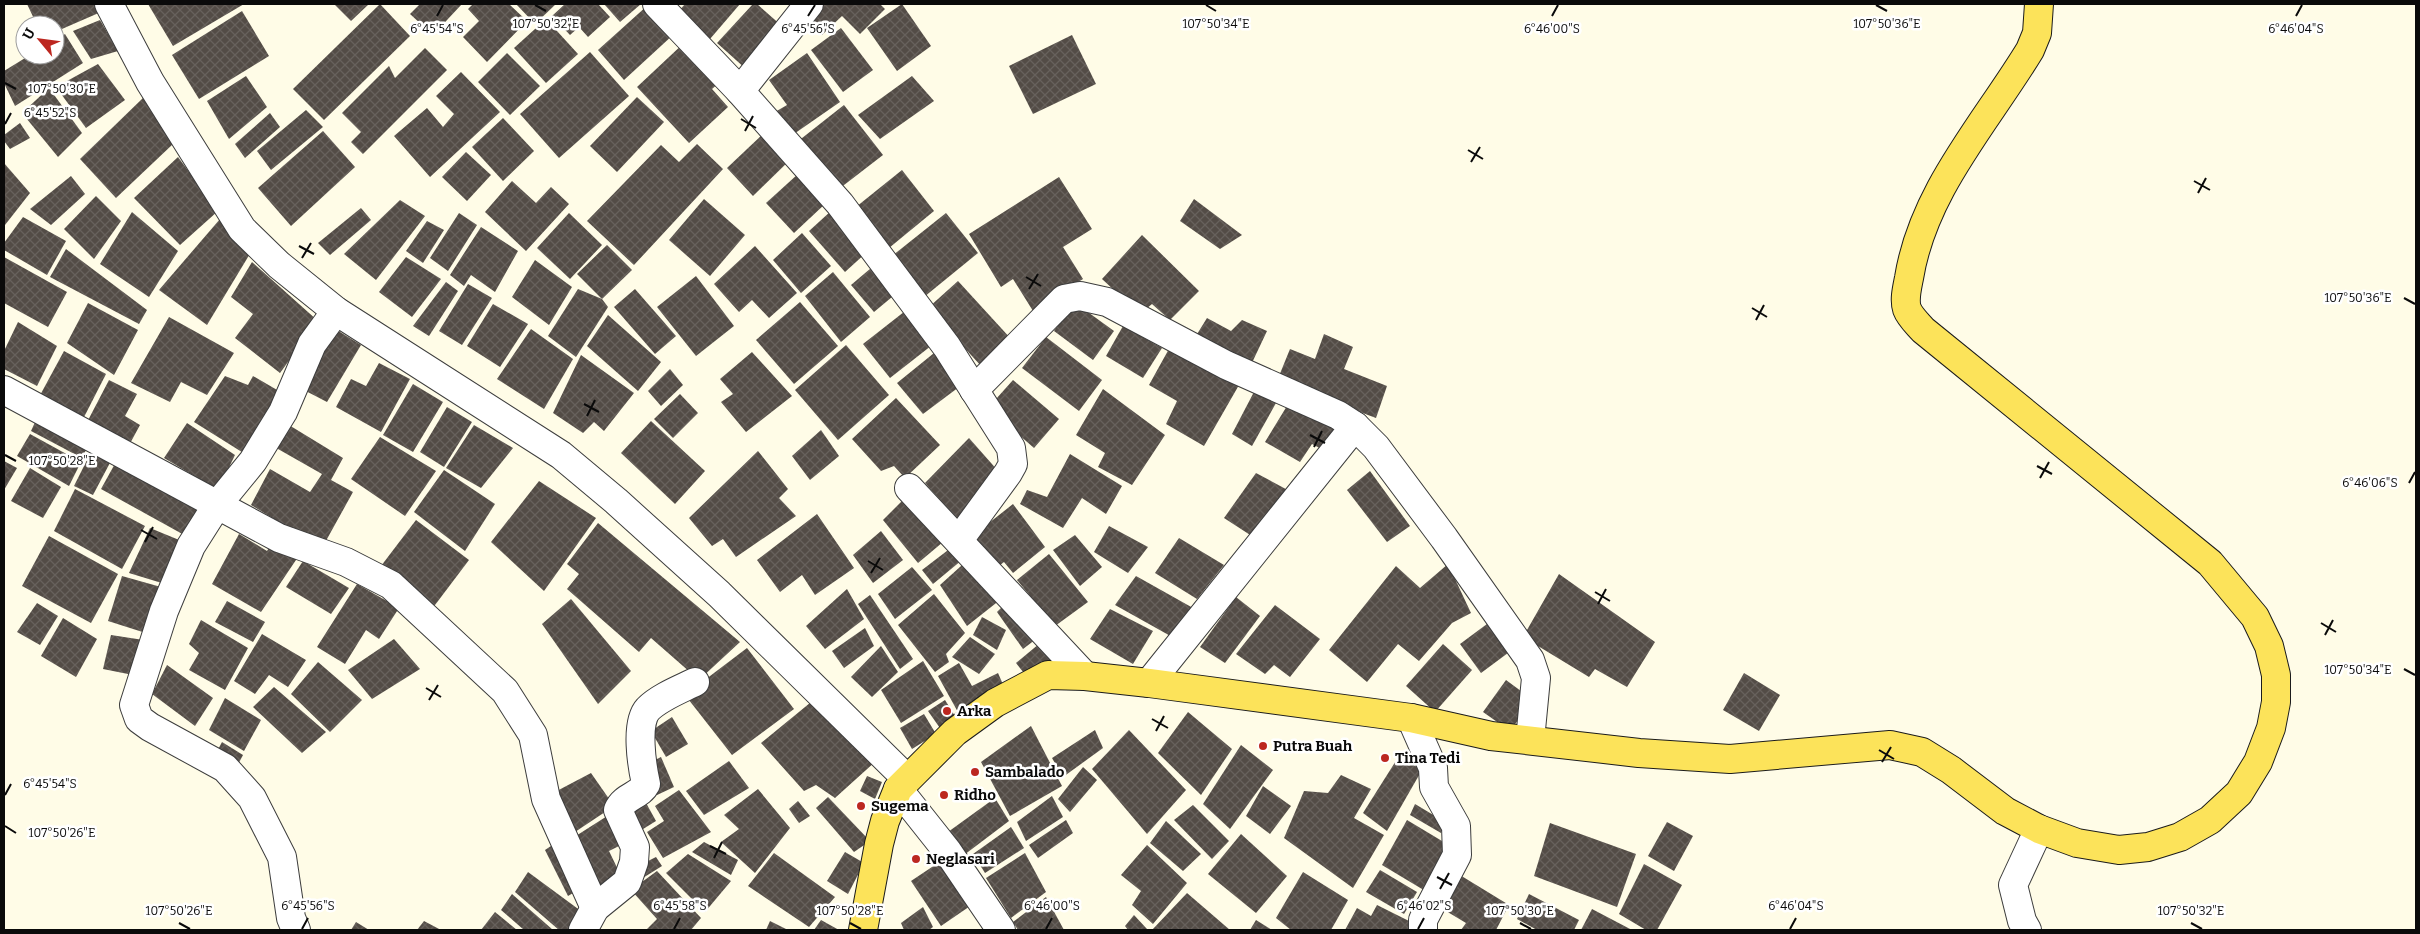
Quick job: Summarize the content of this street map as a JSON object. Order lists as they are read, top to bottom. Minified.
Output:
{"places":["Arka","Putra Buah","Tina Tedi","Sambalado","Ridho","Sugema","Neglasari"],"north":"top left","coordinates":["107°50'32\"E","107°50'34\"E","107°50'36\"E","6°45'54\"S","6°45'56\"S","6°46'00\"S","6°46'04\"S","107°50'30\"E","6°45'52\"S","107°50'28\"E","6°46'06\"S","107°50'26\"E","6°45'58\"S","6°46'02\"S"]}
